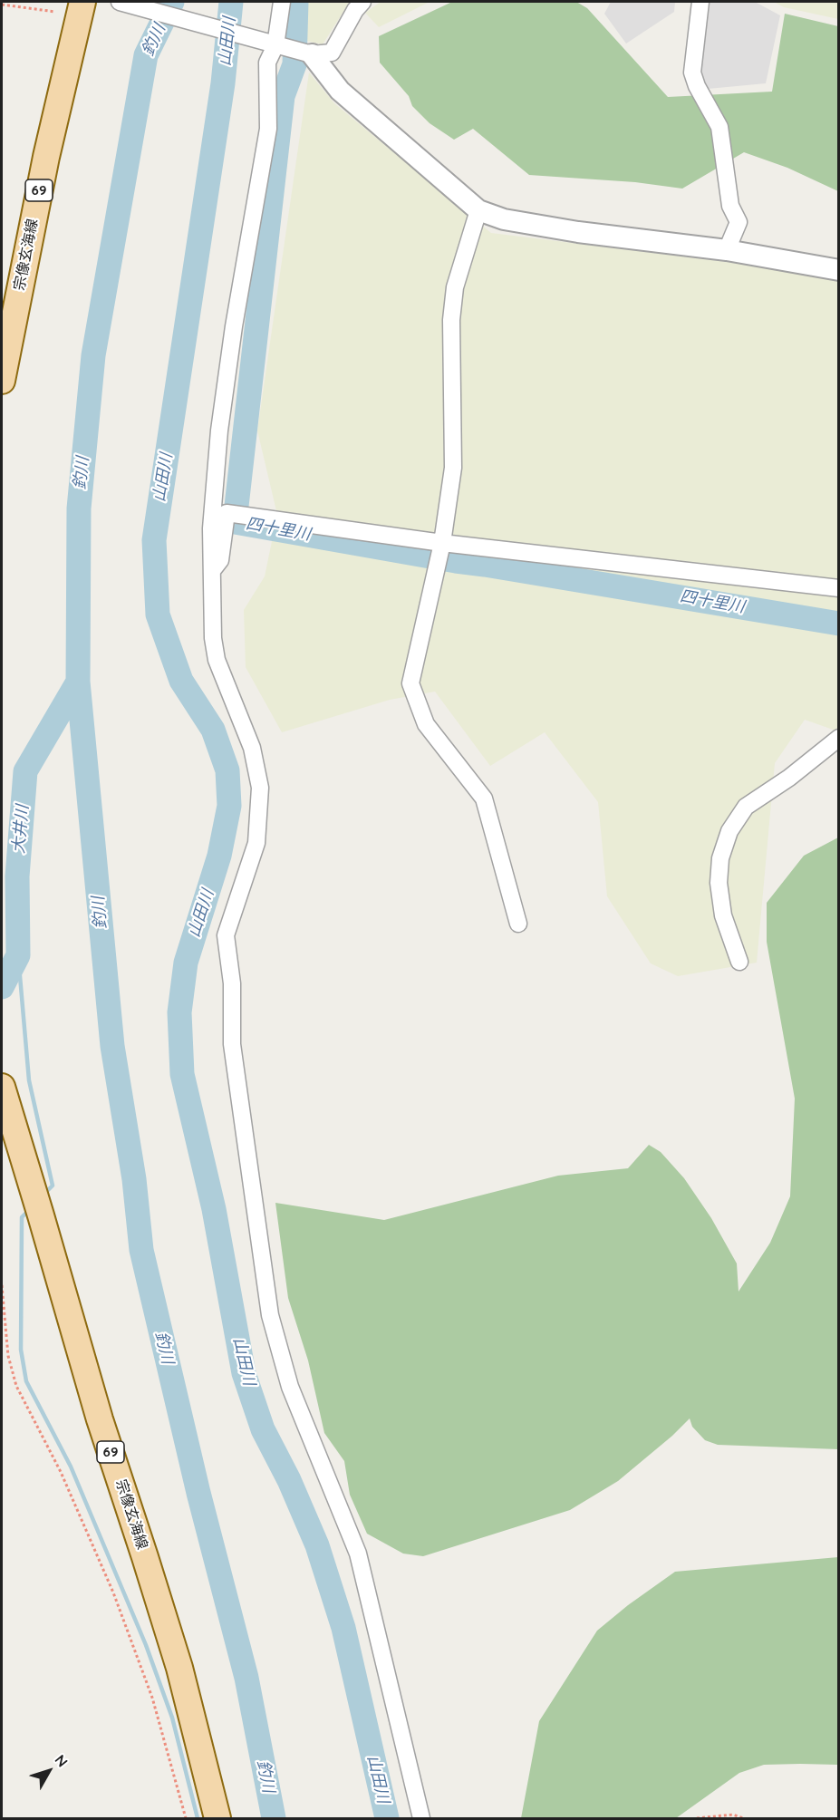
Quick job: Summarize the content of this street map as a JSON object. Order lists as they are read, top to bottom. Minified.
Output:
{"streets":{"main road":["69","宗像玄海線"]},"water":["釣川","山田川","四十里川","大井川"],"north":"top right"}
